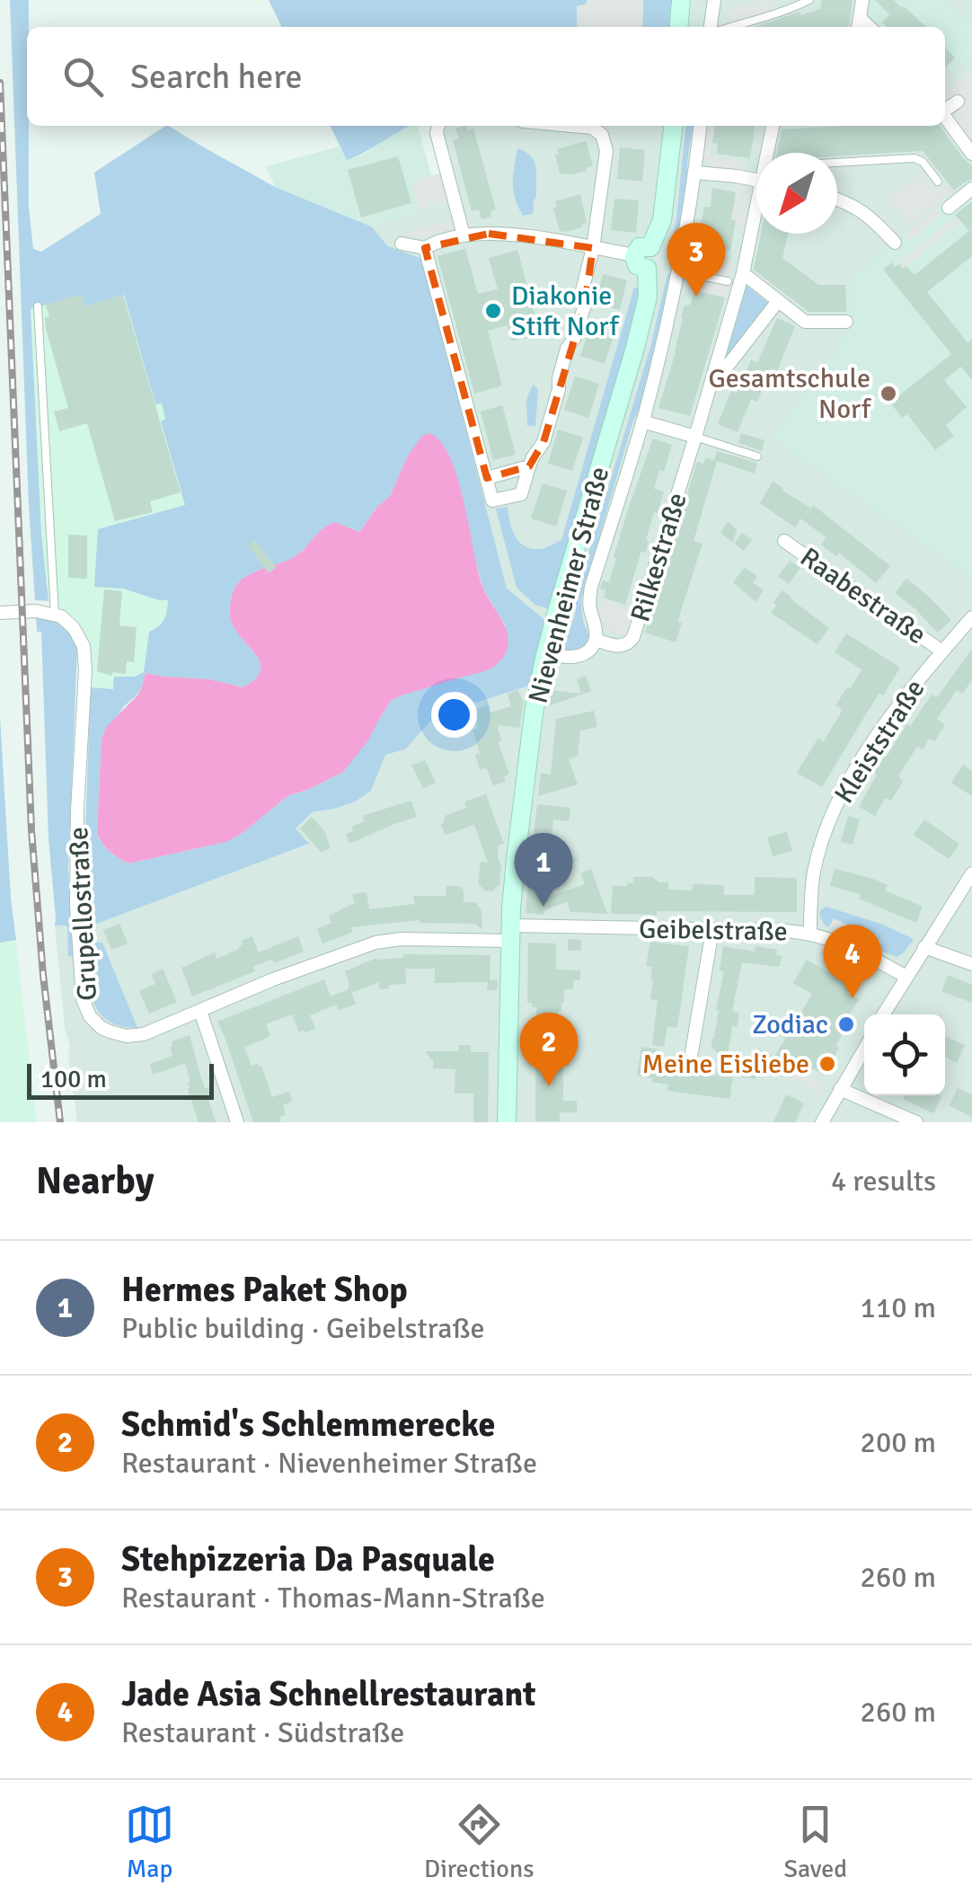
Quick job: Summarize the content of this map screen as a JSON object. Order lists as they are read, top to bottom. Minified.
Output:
{"streets":{"main road":["Nievenheimer Straße"],"street":["Rilkestraße","Raabestraße","Kleiststraße","Grupellostraße","Geibelstraße"]},"crossings":[["Nievenheimer Straße","Grupellostraße"],["Nievenheimer Straße","Geibelstraße"],["Raabestraße","Kleiststraße"],["Kleiststraße","Geibelstraße"],["Grupellostraße","Geibelstraße"]],"places":["Diakonie Stift Norf","Gesamtschule Norf","Zodiac","Meine Eisliebe"],"scale_bar":"100 m","north":"bottom left","page":{"search":"Search here","pins":["3","1","4","2"],"scale":"100 m","heading":["Nearby","4 results"],"list":[{"mark":"1","name":"Hermes Paket Shop","note":"Public building · Geibelstraße","value":"110 m"},{"mark":"2","name":"Schmid's Schlemmerecke","note":"Restaurant · Nievenheimer Straße","value":"200 m"},{"mark":"3","name":"Stehpizzeria Da Pasquale","note":"Restaurant · Thomas-Mann-Straße","value":"260 m"},{"mark":"4","name":"Jade Asia Schnellrestaurant","note":"Restaurant · Südstraße","value":"260 m"}],"nav":["Map","Directions","Saved"]}}
